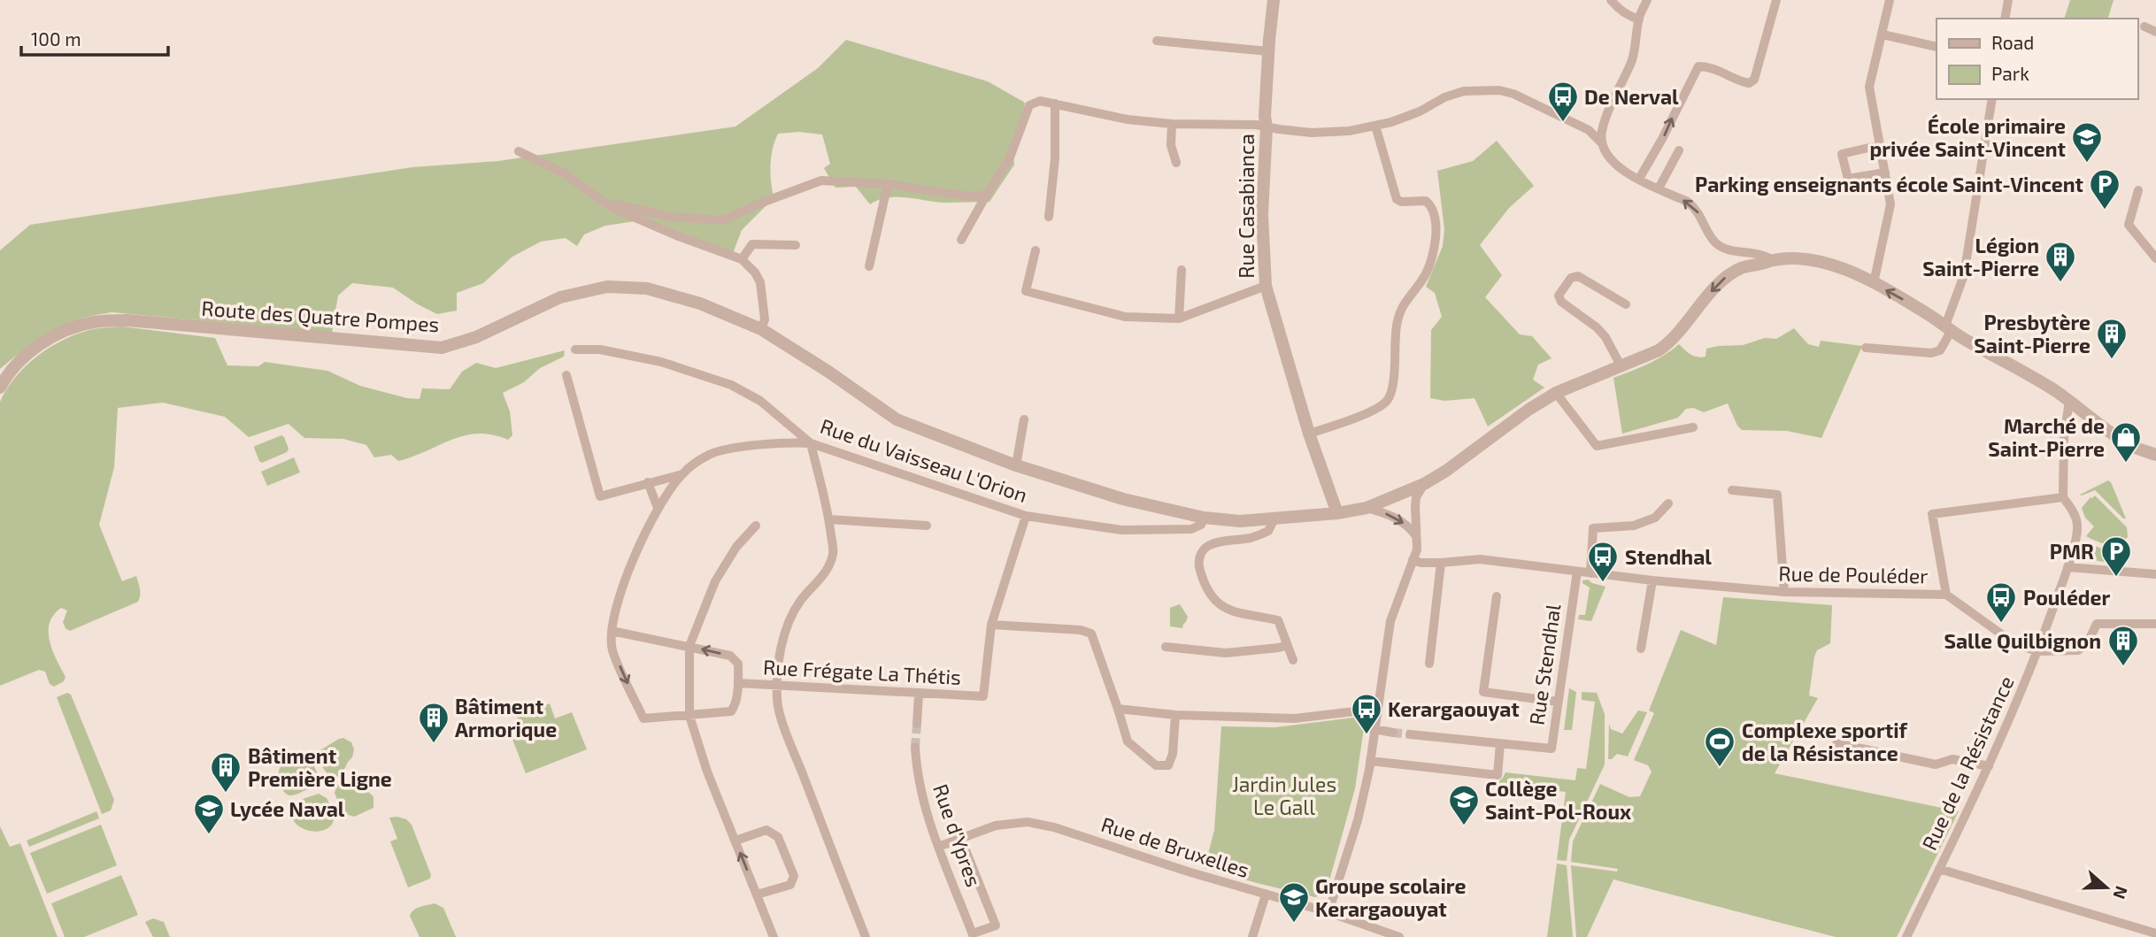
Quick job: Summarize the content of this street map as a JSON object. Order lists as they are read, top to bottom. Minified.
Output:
{"streets":{"street":["Rue Casabianca","Route des Quatre Pompes","Rue du Vaisseau L'Orion","Rue de Pouléder","Rue Stendhal","Rue Frégate La Thétis","Rue de la Résistance","Rue d'Ypres","Rue de Bruxelles"]},"crossings":[["Rue Casabianca","Route des Quatre Pompes"],["Route des Quatre Pompes","Rue du Vaisseau L'Orion"],["Rue de Pouléder","Rue Stendhal"],["Rue de Pouléder","Rue de la Résistance"],["Rue d'Ypres","Rue de Bruxelles"]],"parks":["Jardin Jules Le Gall"],"places":{"bus stop":["De Nerval","Stendhal","Pouléder","Kerargaouyat"],"school or university":["École primaire privée Saint-Vincent","Collège Saint-Pol-Roux","Lycée Naval","Groupe scolaire Kerargaouyat"],"parking":["Parking enseignants école Saint-Vincent","PMR"],"building":["Légion Saint-Pierre","Presbytère Saint-Pierre","Salle Quilbignon","Bâtiment Armorique","Bâtiment Première Ligne"],"shop":["Marché de Saint-Pierre"],"sports":["Complexe sportif de la Résistance"]},"legend":["Road","Park"],"scale_bar":"100 m","north":"right"}
